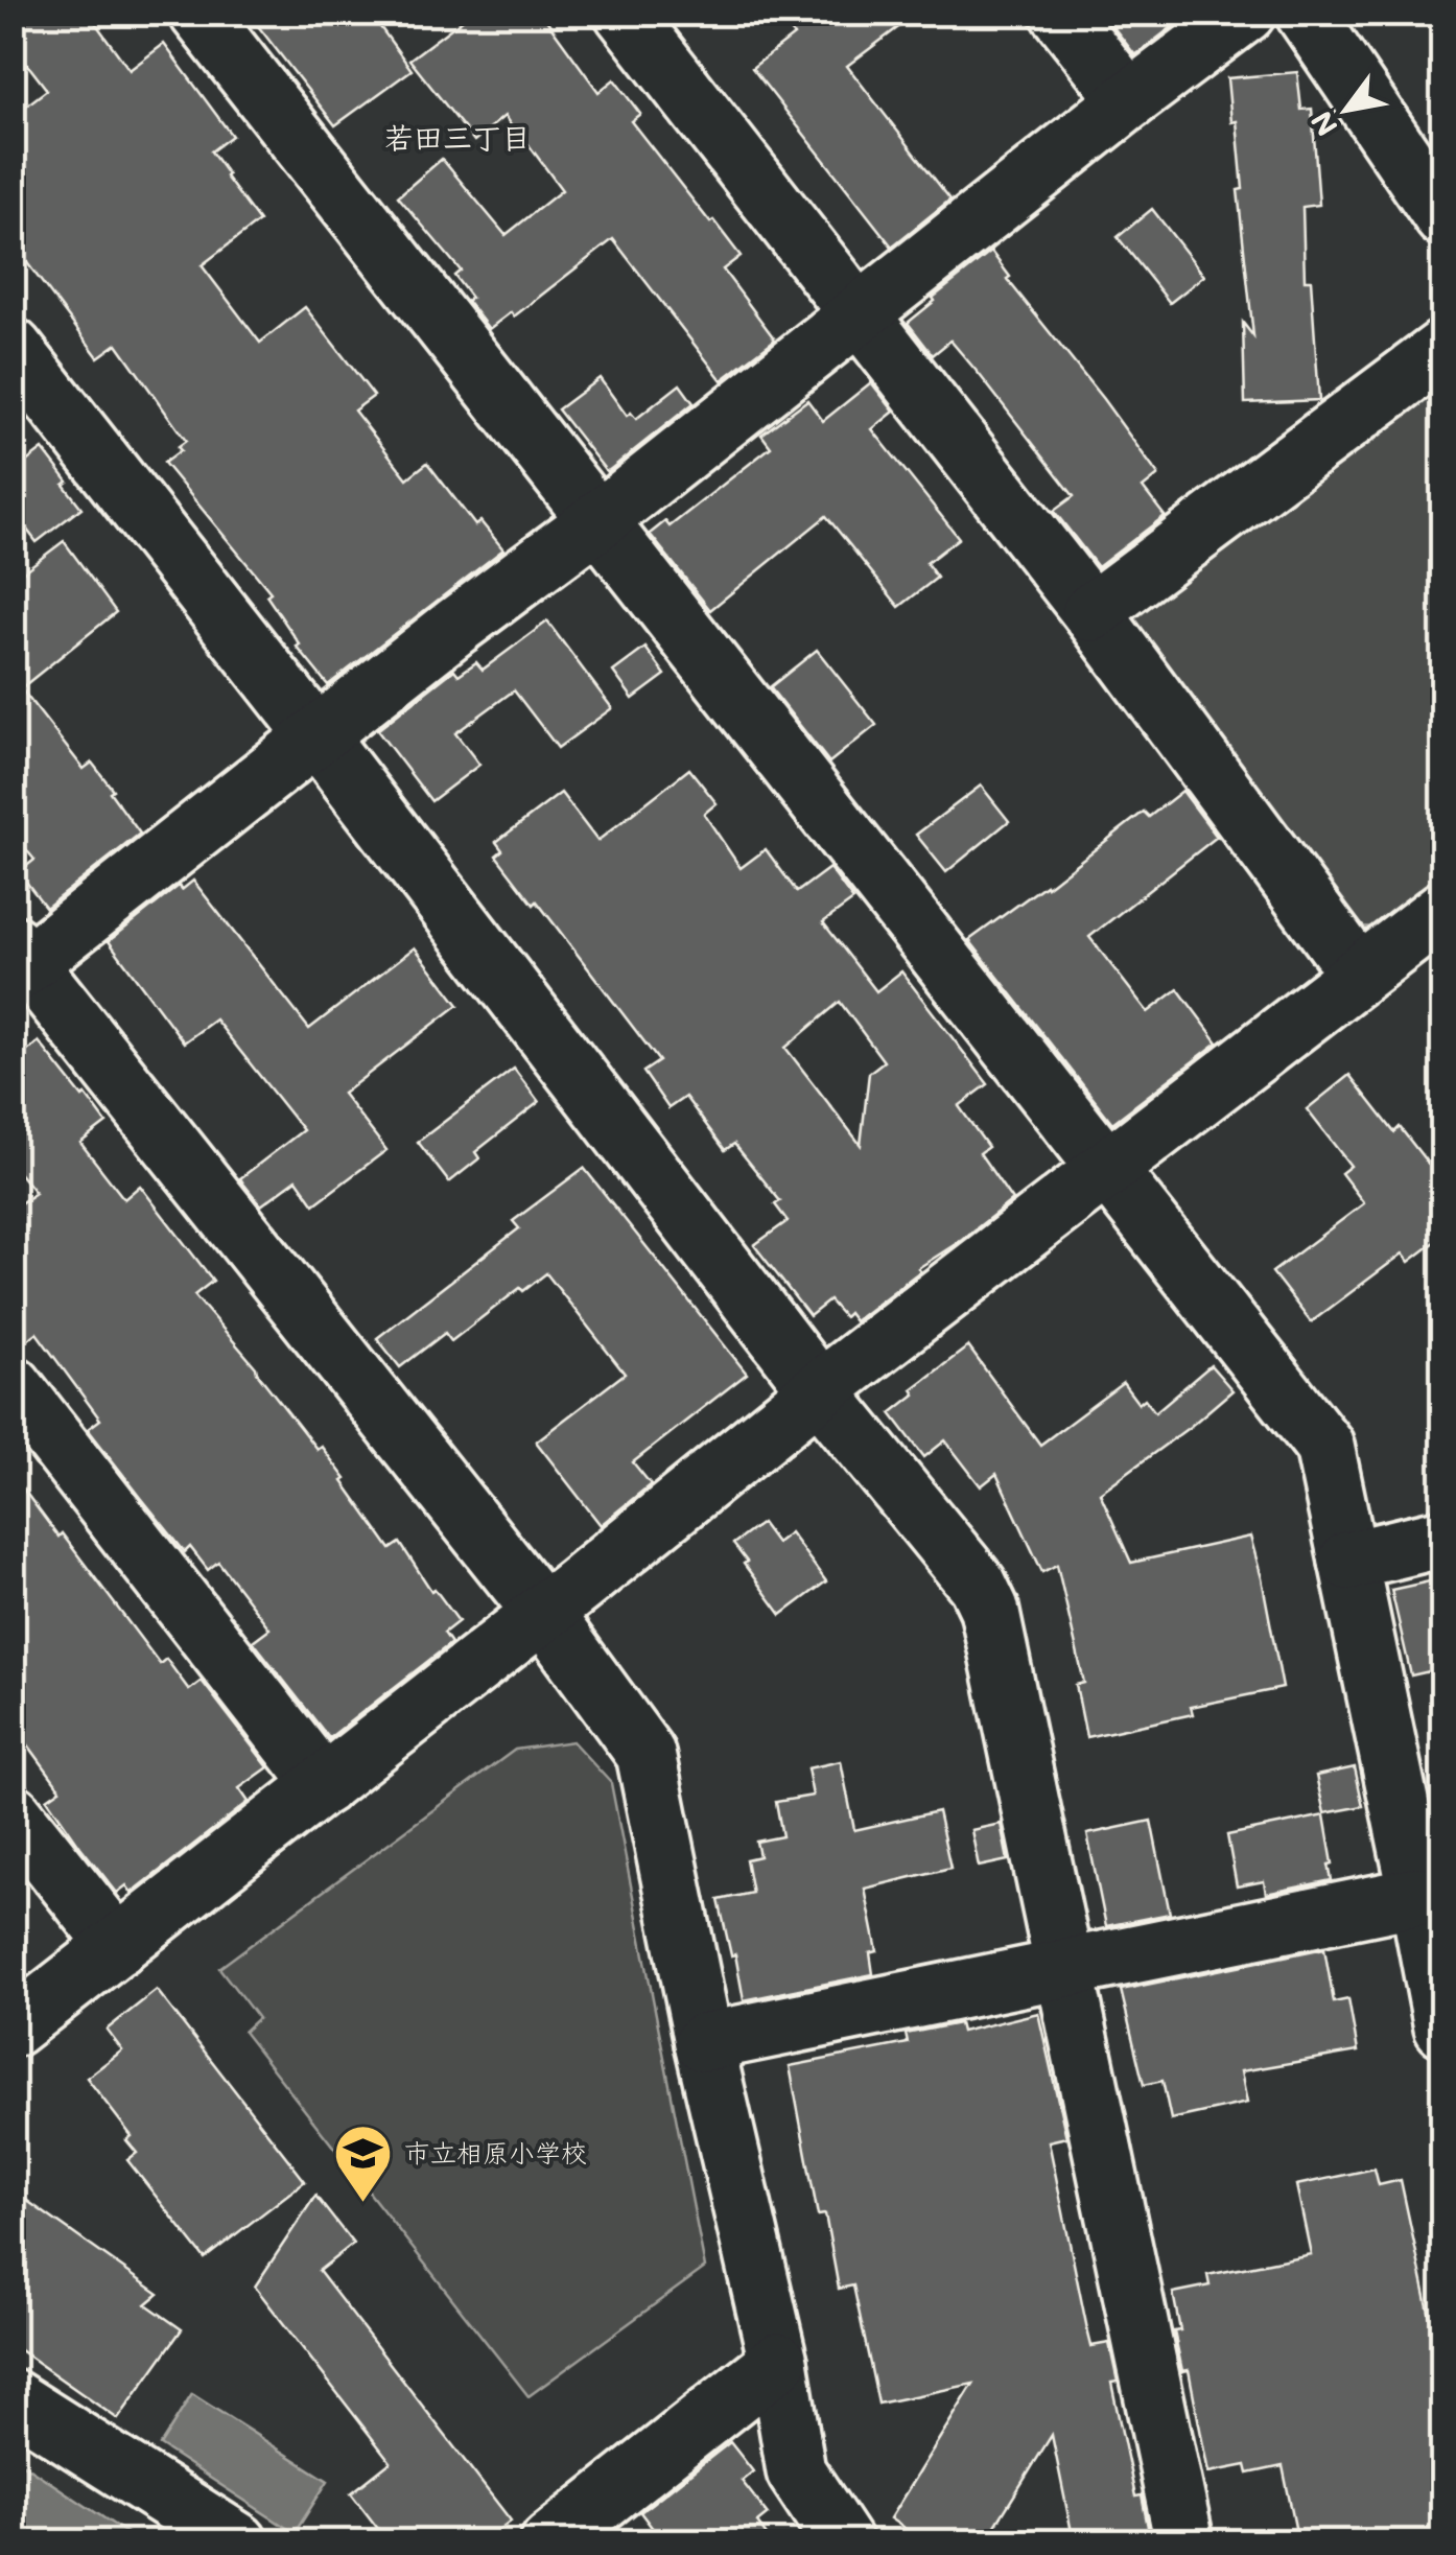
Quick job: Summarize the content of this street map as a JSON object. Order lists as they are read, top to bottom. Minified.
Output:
{"districts":["若田三丁目"],"places":{"school or university":["市立相原小学校"]},"north":"bottom left"}
